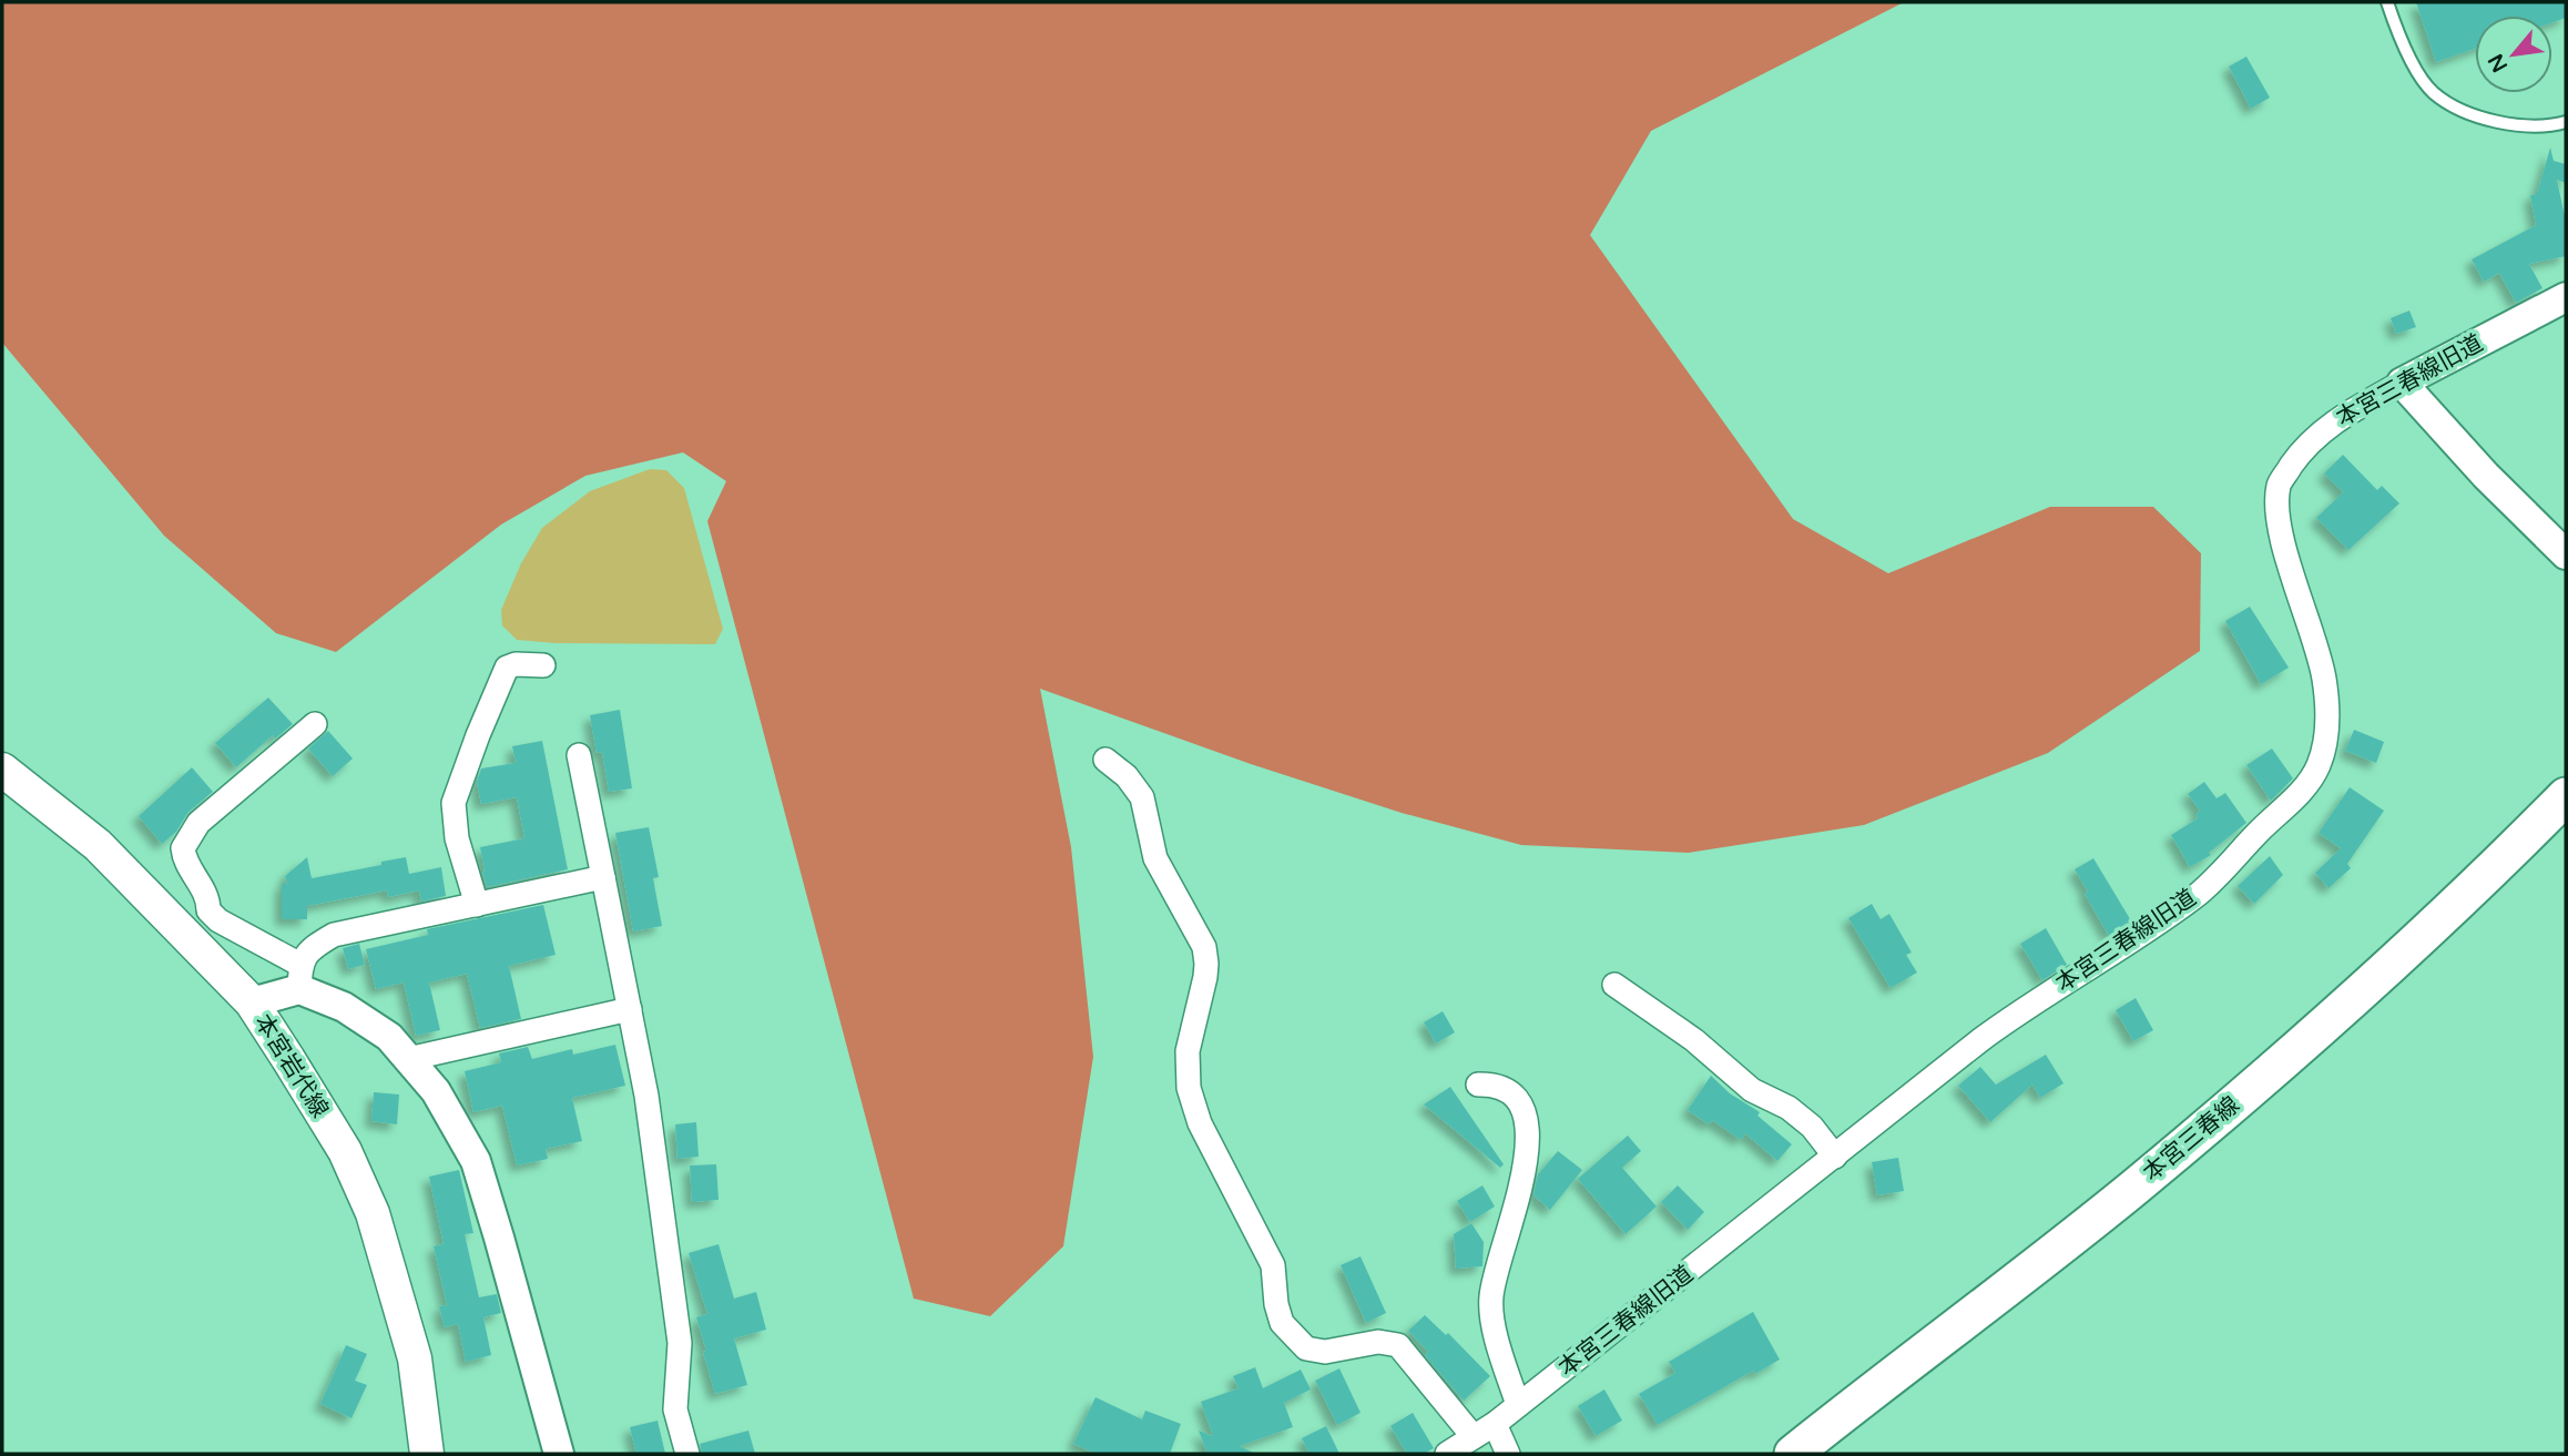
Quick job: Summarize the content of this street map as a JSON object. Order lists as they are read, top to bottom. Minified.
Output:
{"streets":{"main road":["本宮岩代線","本宮三春線"],"street":["本宮三春線旧道"]},"north":"bottom left"}
